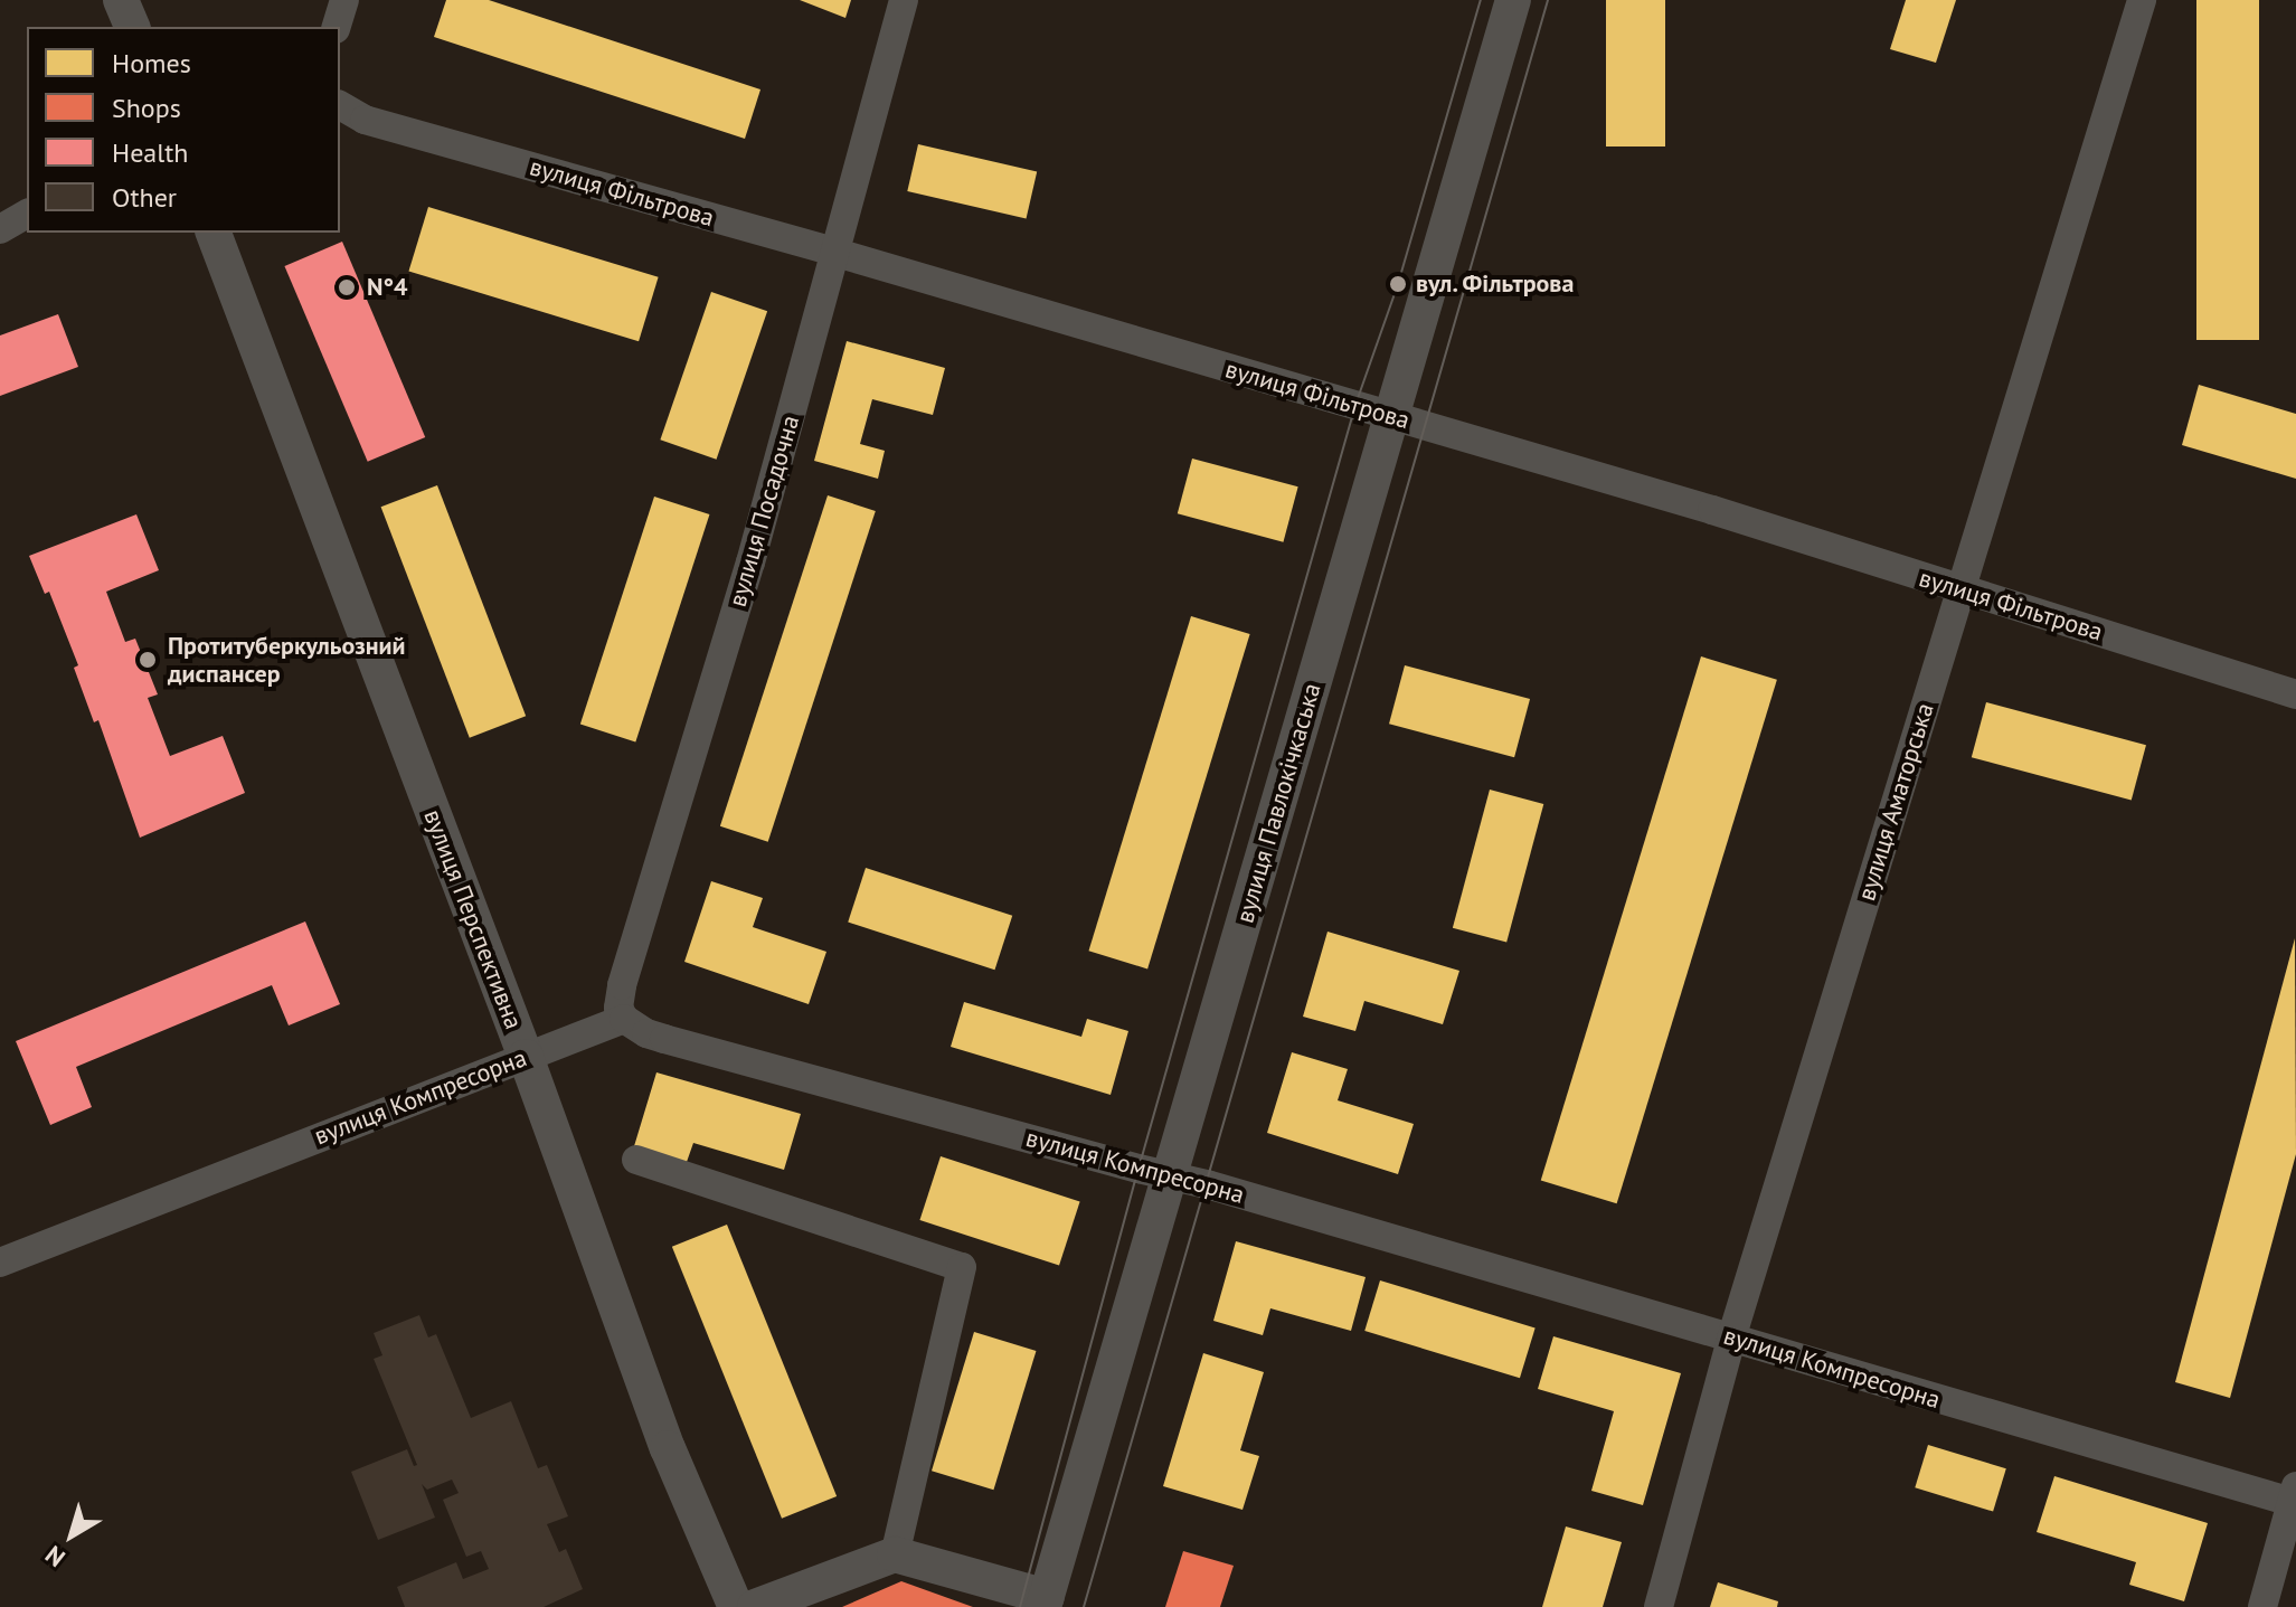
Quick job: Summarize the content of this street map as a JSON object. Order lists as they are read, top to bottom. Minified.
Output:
{"streets":{"street":["вулиця Фільтрова","вулиця Посадочна","вулиця Аматорська","вулиця Павлокічкаська","вулиця Перспективна","вулиця Компресорна"]},"crossings":[["вулиця Фільтрова","вулиця Посадочна"],["вулиця Фільтрова","вулиця Аматорська"],["вулиця Фільтрова","вулиця Павлокічкаська"],["вулиця Посадочна","вулиця Компресорна"],["вулиця Аматорська","вулиця Компресорна"],["вулиця Павлокічкаська","вулиця Компресорна"],["вулиця Перспективна","вулиця Компресорна"]],"places":["вул. Фільтрова","N°4","Протитуберкульозний диспансер"],"legend":["Homes","Shops","Health","Other"],"north":"bottom left"}
